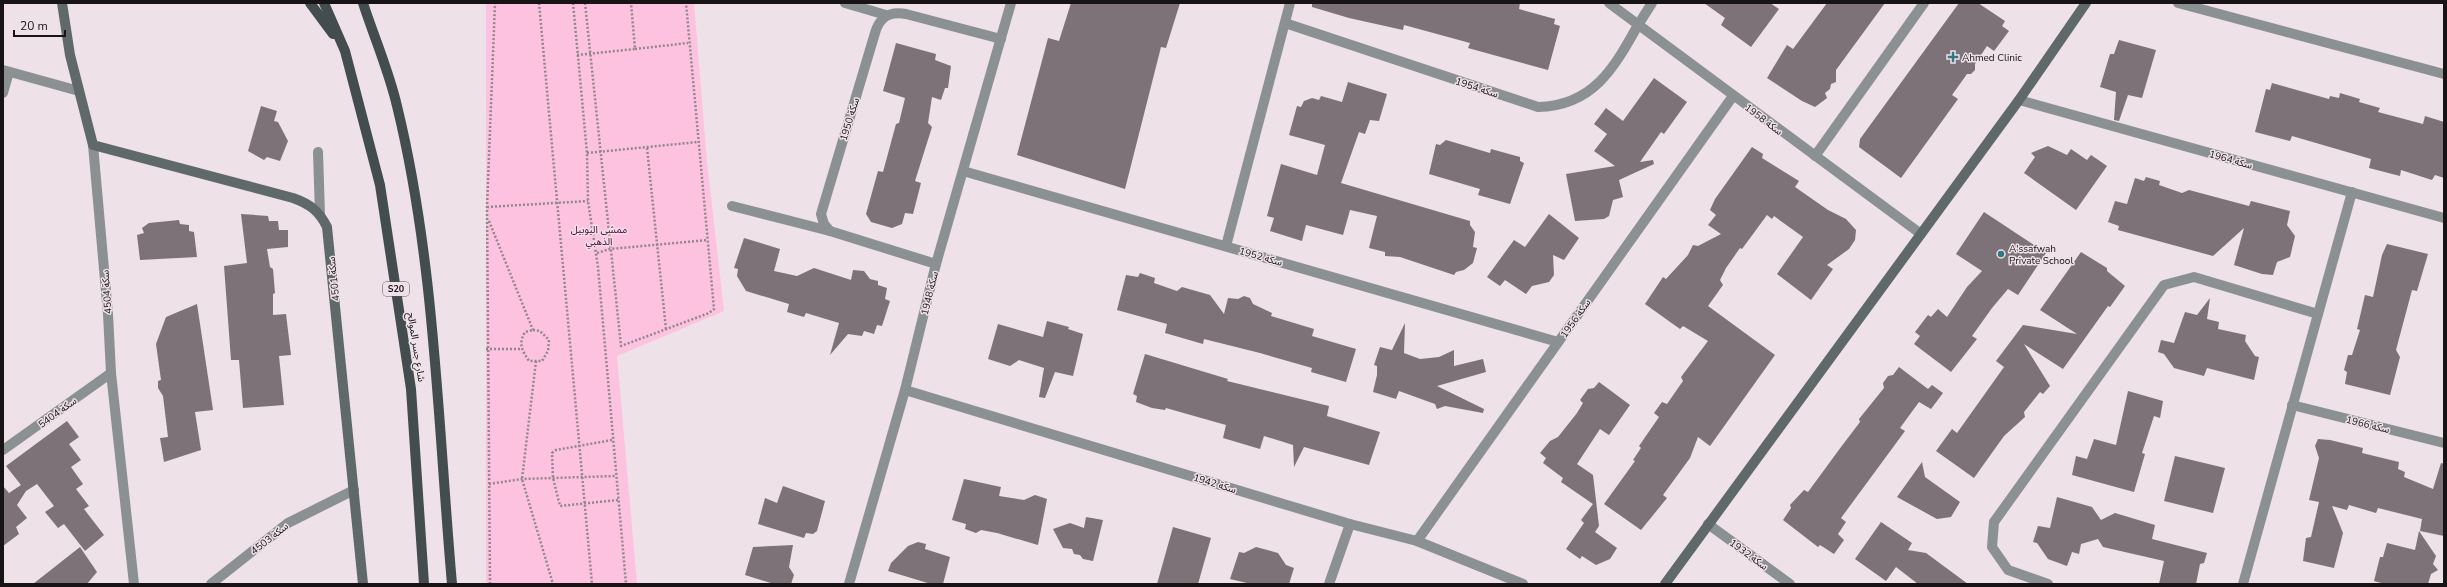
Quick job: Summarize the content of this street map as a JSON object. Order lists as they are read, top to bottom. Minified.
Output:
{"streets":{"main road":["S20","شارع جسر الموالح"],"street":["سكة 1954","سكة 1950","سكة 1958","سكة 1964","سكة 1952","سكة 4501","سكة 4504","سكة 1948","سكة 1956","سكة 5404","سكة 1966","سكة 1942","سكة 4503","سكة 1932"]},"crossings":[["سكة 1954","سكة 1958"],["سكة 1958","سكة 1956"],["سكة 1952","سكة 1948"],["سكة 1952","سكة 1956"],["سكة 4501","سكة 4504"],["سكة 4501","سكة 4503"],["سكة 4504","سكة 5404"],["سكة 1948","سكة 1942"],["سكة 1956","سكة 1942"]],"parks":["ممشى اليوبيل الذهبي"],"places":{"health":["Ahmed Clinic"],"other":["A'ssafwah Private School"]},"scale_bar":"20 m"}
